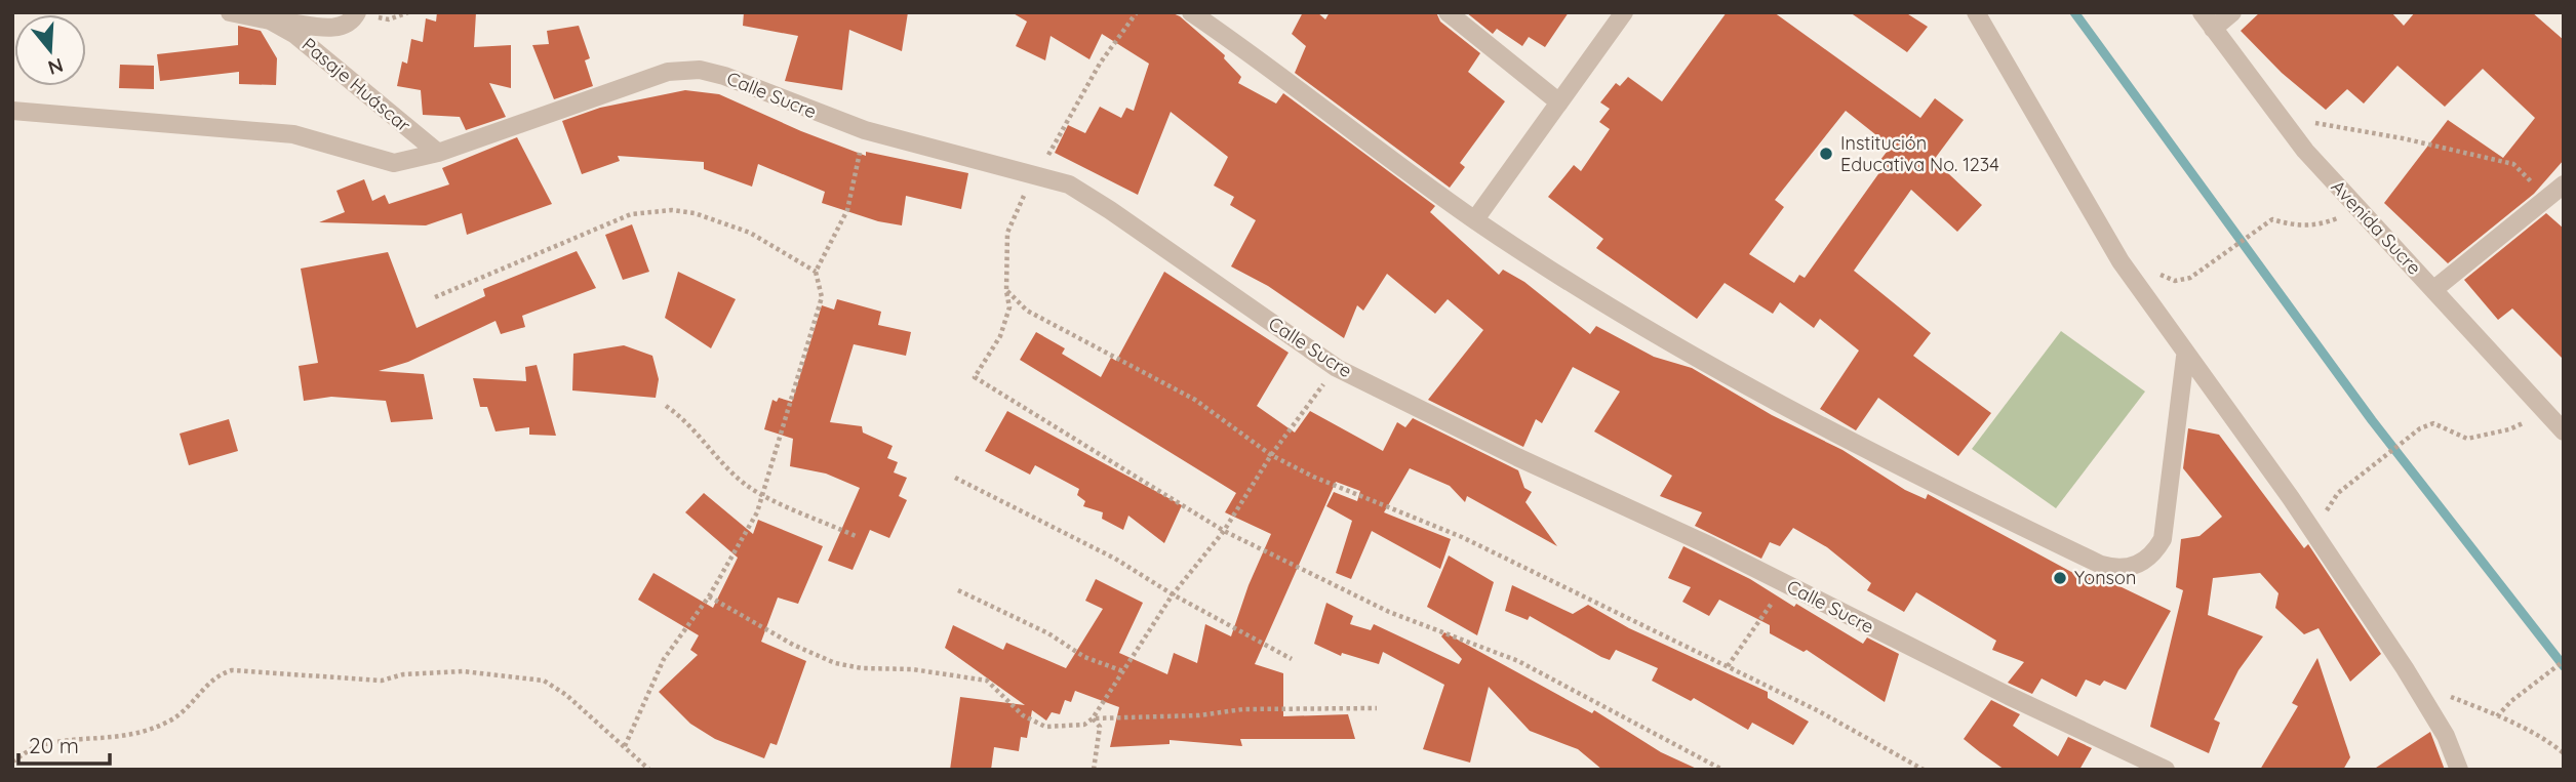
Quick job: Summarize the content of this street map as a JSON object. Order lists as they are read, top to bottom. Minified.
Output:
{"streets":{"street":["Pasaje Huáscar","Calle Sucre","Avenida Sucre"]},"crossings":[["Pasaje Huáscar","Calle Sucre"]],"places":["Institución Educativa No. 1234","Yonson"],"scale_bar":"20 m","north":"bottom"}
